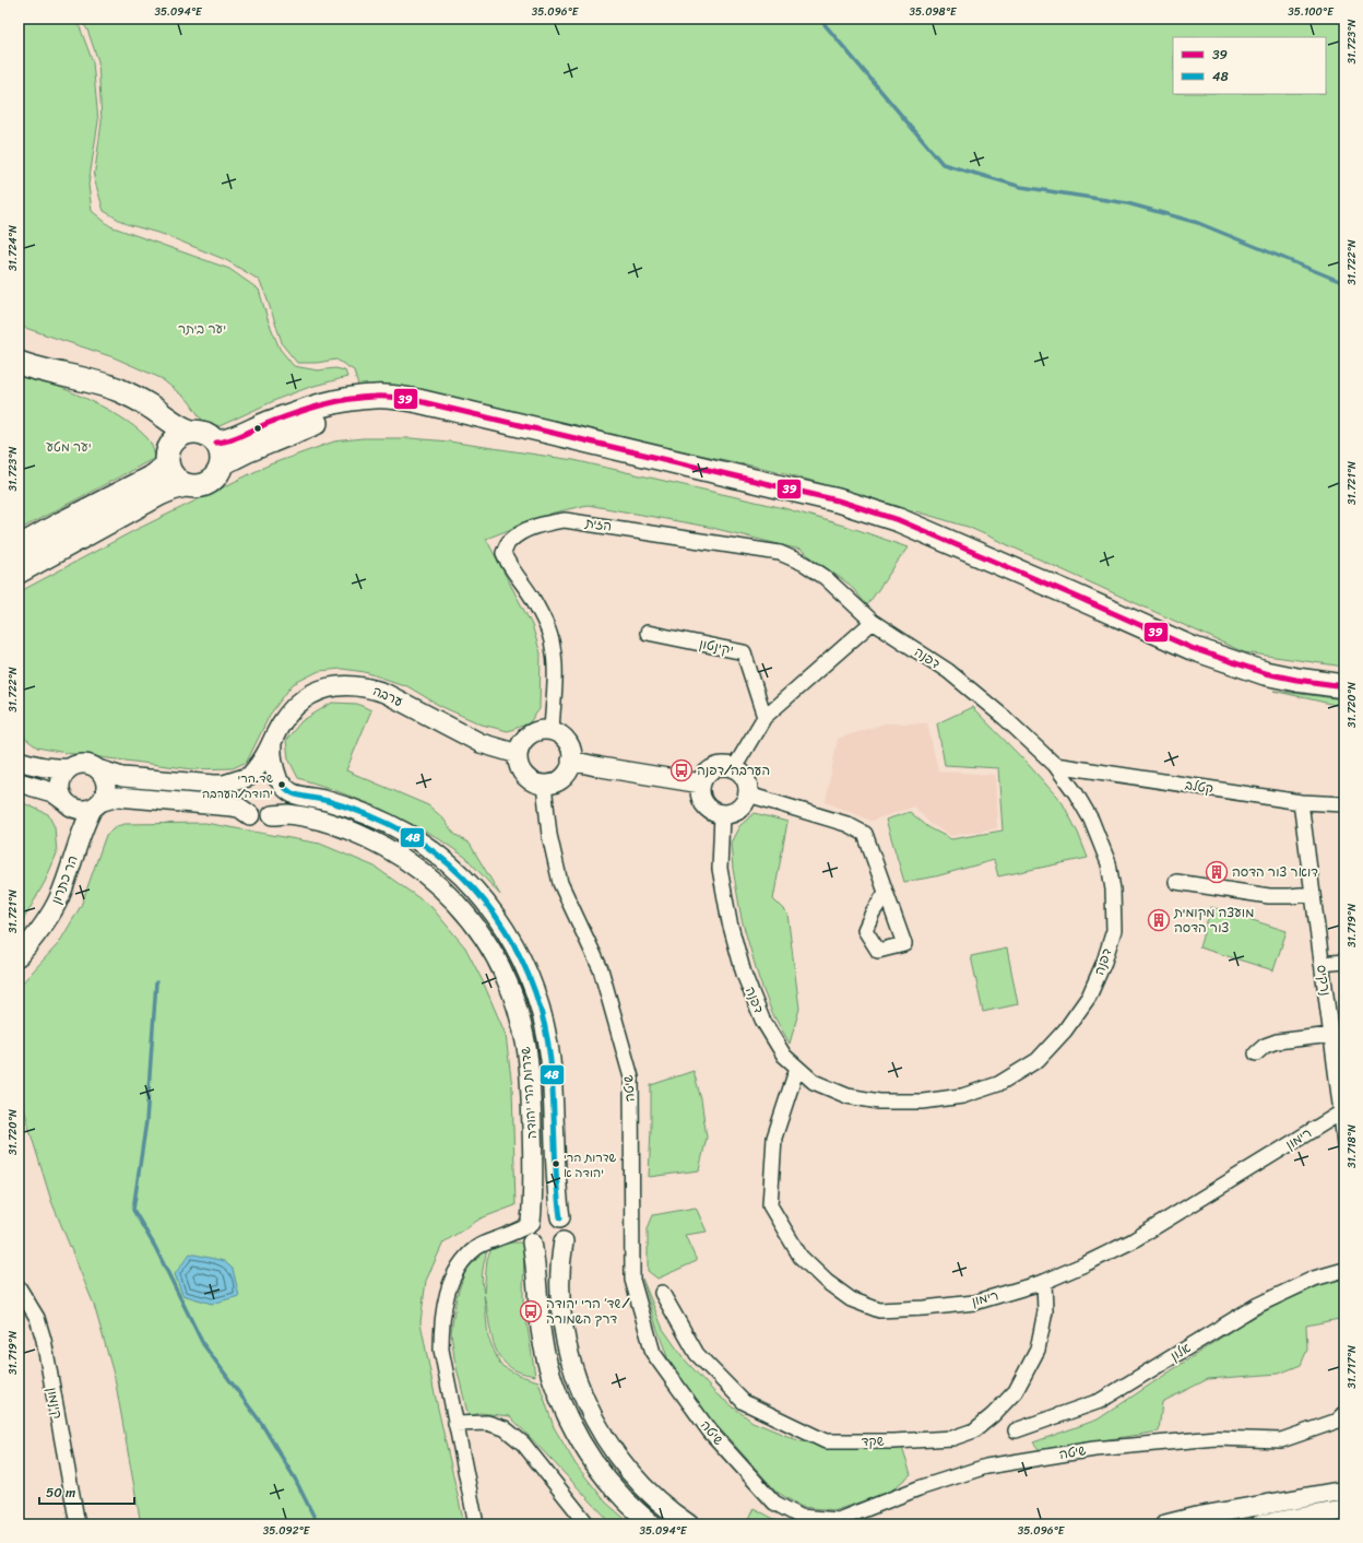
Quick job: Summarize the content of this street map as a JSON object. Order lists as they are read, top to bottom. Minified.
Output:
{"streets":{"street":["הזית","יקינטון","דפנה","ערבה","קטלב","הר כתרון","נרקיס","שיטה","שדרות הרי יהודה","רימון","אלון","קינמון","שקד"]},"crossings":[["הזית","דפנה"],["הזית","ערבה"],["הזית","שיטה"],["דפנה","קטלב"],["דפנה","רימון"],["ערבה","שיטה"],["ערבה","שדרות הרי יהודה"],["קטלב","נרקיס"],["נרקיס","רימון"],["רימון","שקד"]],"parks":["יער ביתר","יער מטע"],"places":{"bus stop":["הערבה/דפנה","שד׳ הרי יהודה/ דרך השמורה"],"other":["שד.הרי יהודה/הערבה","שדרות הרי יהודה א"],"building":["דואר צור הדסה","מועצה מקומית צור הדסה"]},"lines":["transit line 39","transit line 48"],"legend":["39","48"],"scale_bar":"50 m","coordinates":["35.094°E","35.096°E","35.098°E","35.100°E","31.723°N","31.724°N","31.722°N","31.721°N","31.720°N","31.719°N","31.718°N","31.717°N","35.092°E"]}
